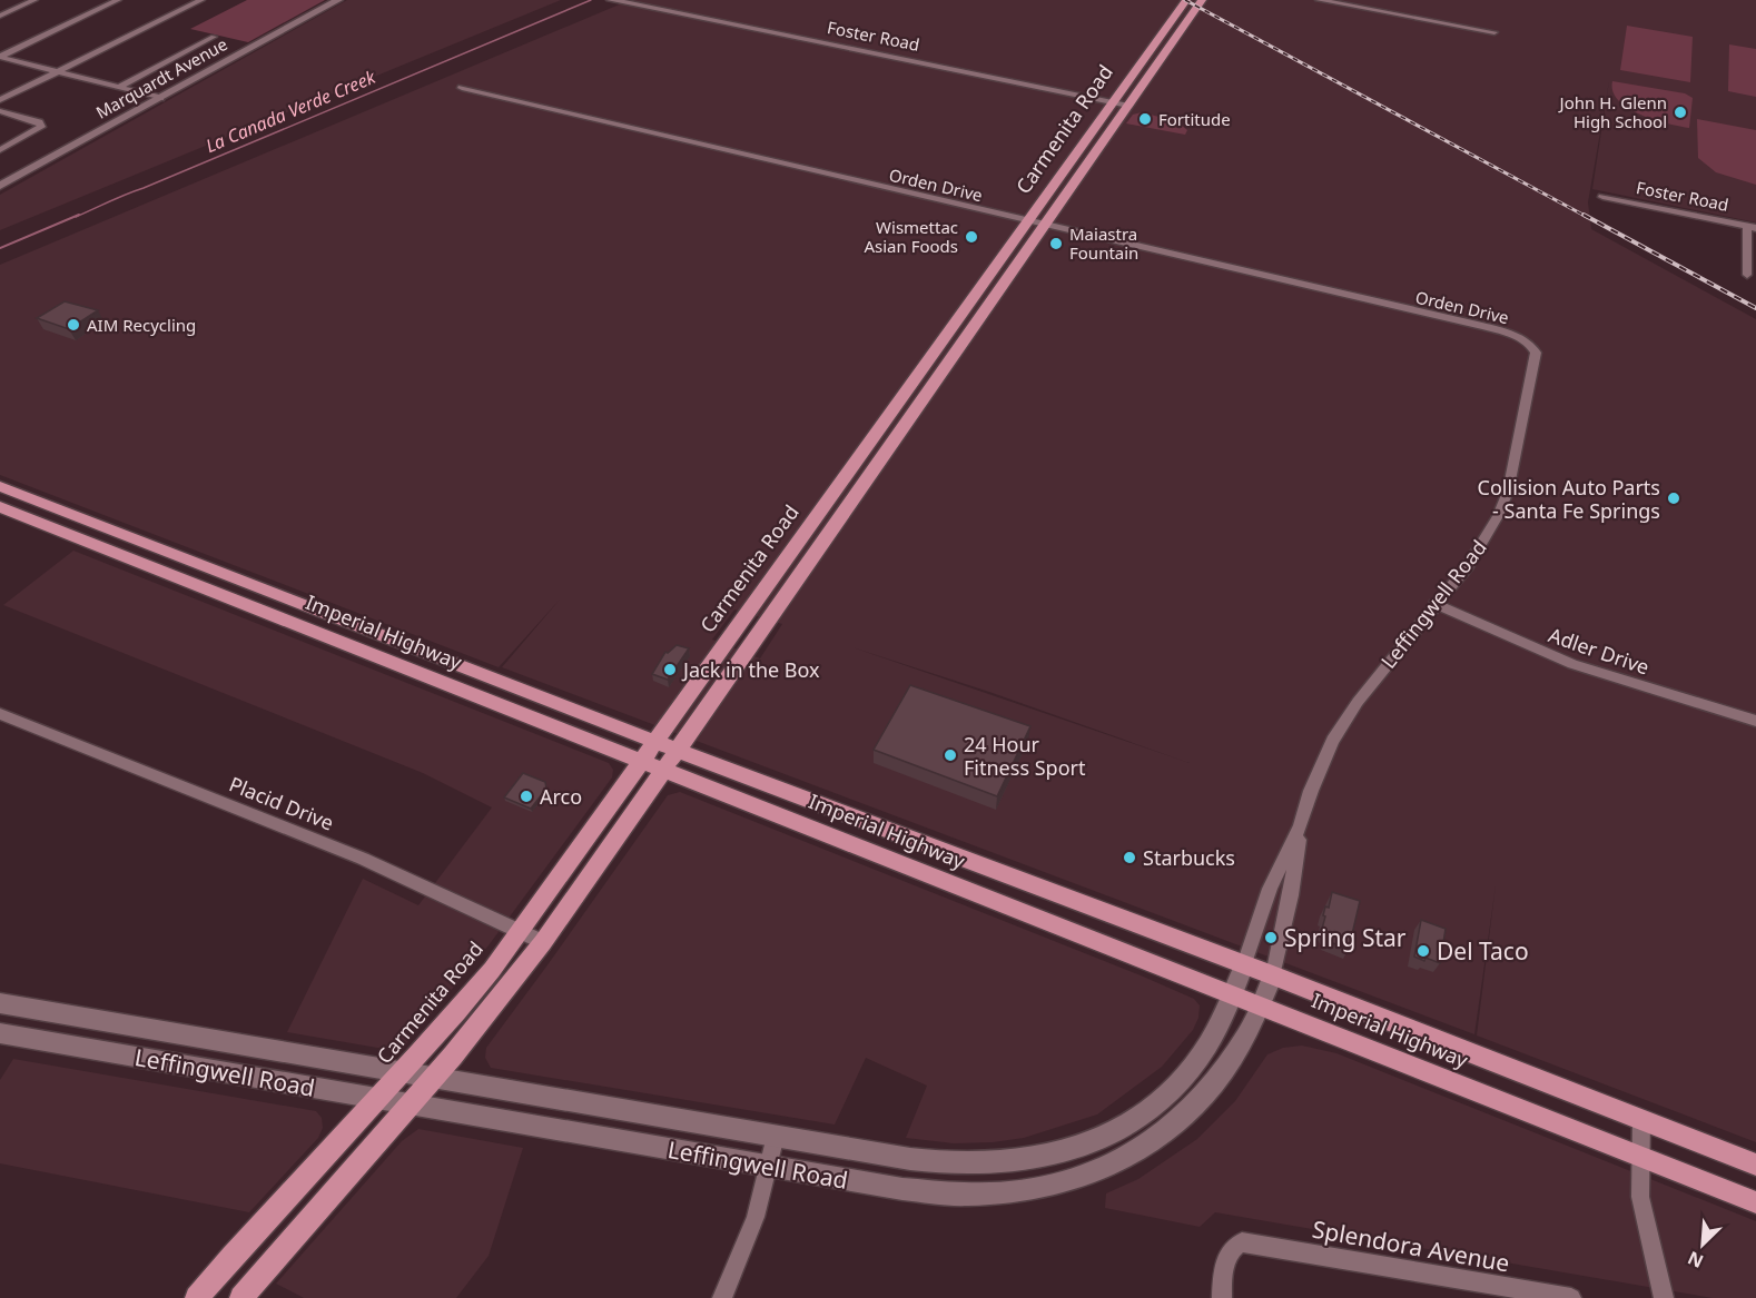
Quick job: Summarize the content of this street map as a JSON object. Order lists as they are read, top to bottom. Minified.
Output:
{"streets":{"main road":["Foster Road","Marquardt Avenue","Carmenita Road","Leffingwell Road","Imperial Highway"],"street":["Orden Drive","Adler Drive","Placid Drive","Splendora Avenue"]},"crossings":[["Foster Road","Carmenita Road"],["Carmenita Road","Orden Drive"],["Carmenita Road","Leffingwell Road"],["Carmenita Road","Imperial Highway"],["Carmenita Road","Placid Drive"],["Orden Drive","Leffingwell Road"],["Leffingwell Road","Imperial Highway"],["Leffingwell Road","Adler Drive"]],"water":["La Canada Verde Creek"],"places":["John H. Glenn High School","Fortitude","Wismettac Asian Foods","Maiastra Fountain","AIM Recycling","Collision Auto Parts - Santa Fe Springs","Jack in the Box","24 Hour Fitness Sport","Arco","Starbucks","Spring Star","Del Taco"],"north":"bottom left"}
